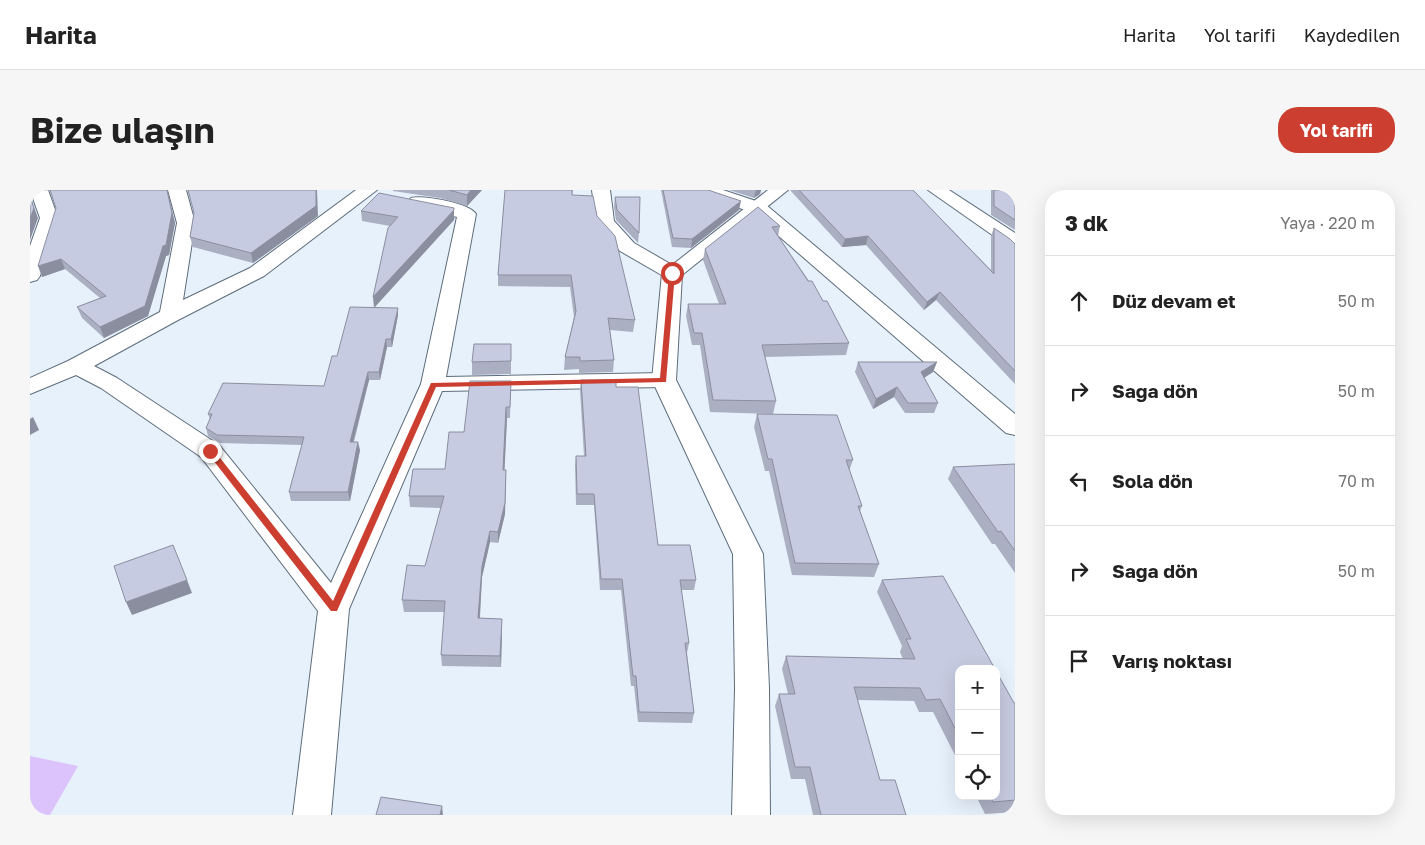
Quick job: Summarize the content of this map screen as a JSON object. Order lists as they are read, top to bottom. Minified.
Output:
{"page":{"header":"Harita","nav":["Harita","Yol tarifi","Kaydedilen"],"buttons":"Yol tarifi","title":"Bize ulaşın","heading":["3 dk","Yaya · 220 m"],"list":[["Düz devam et","50 m"],["Sağa dön","50 m"],["Sola dön","70 m"],["Sağa dön","50 m"],"Varış noktası"],"map_buttons":["+","−"]}}
